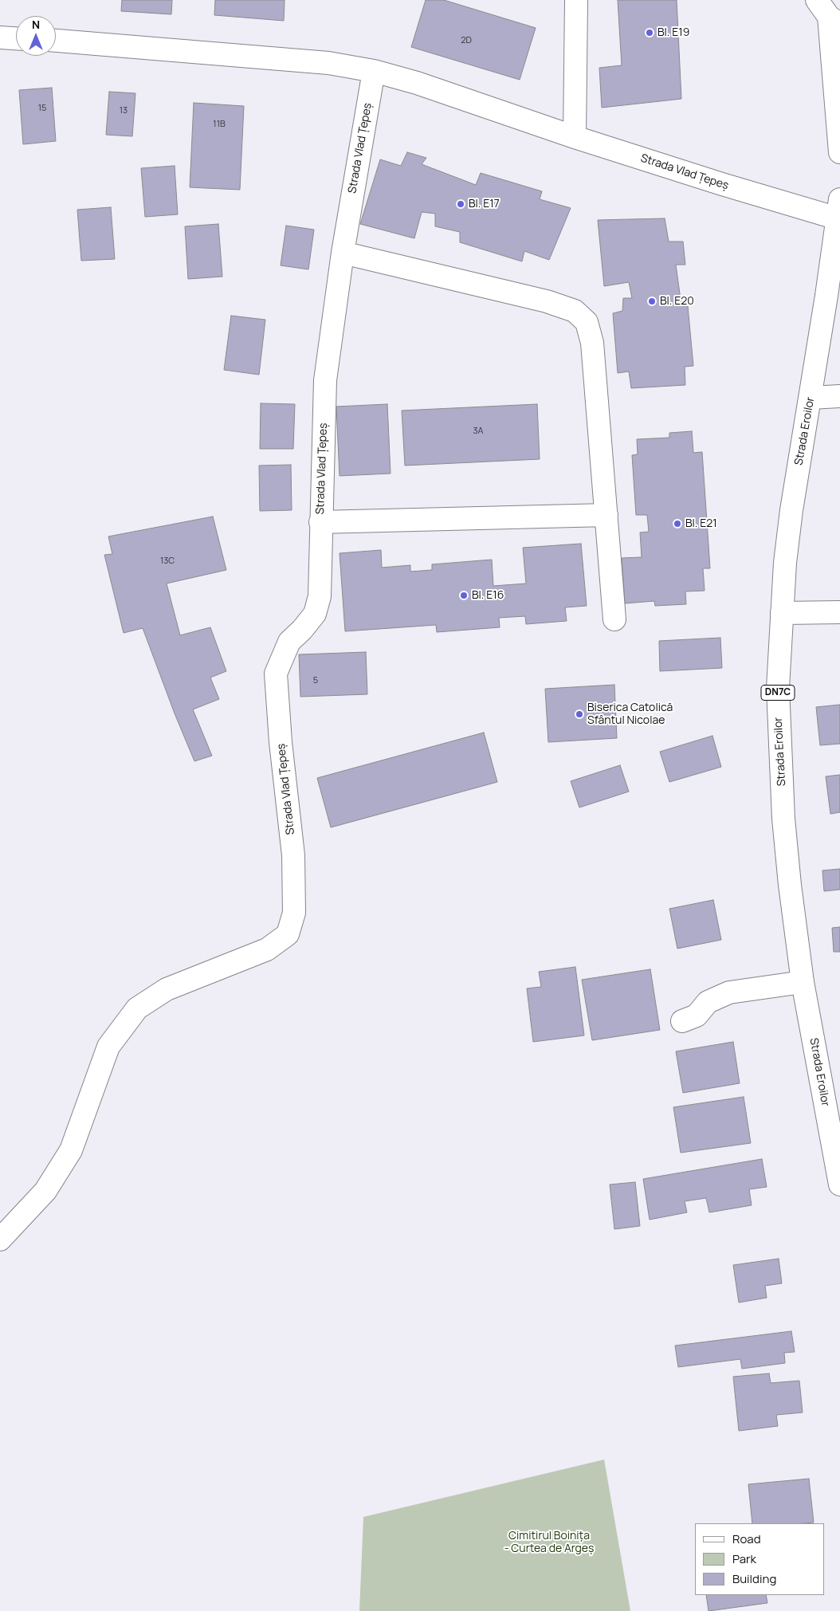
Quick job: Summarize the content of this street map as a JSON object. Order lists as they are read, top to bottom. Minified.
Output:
{"streets":{"street":["Strada Vlad Țepeș","Strada Eroilor","DN7C"]},"crossings":[["Strada Vlad Țepeș","Strada Eroilor"]],"parks":["Cimitirul Boinița - Curtea de Argeș"],"places":["Bl. E19","Bl. E17","Bl. E20","Bl. E21","Bl. E16","Biserica Catolică Sfântul Nicolae"],"house_numbers":["2D","15","13","11B","3A","13C","5"],"legend":["Road","Park","Building"],"north":"top"}
